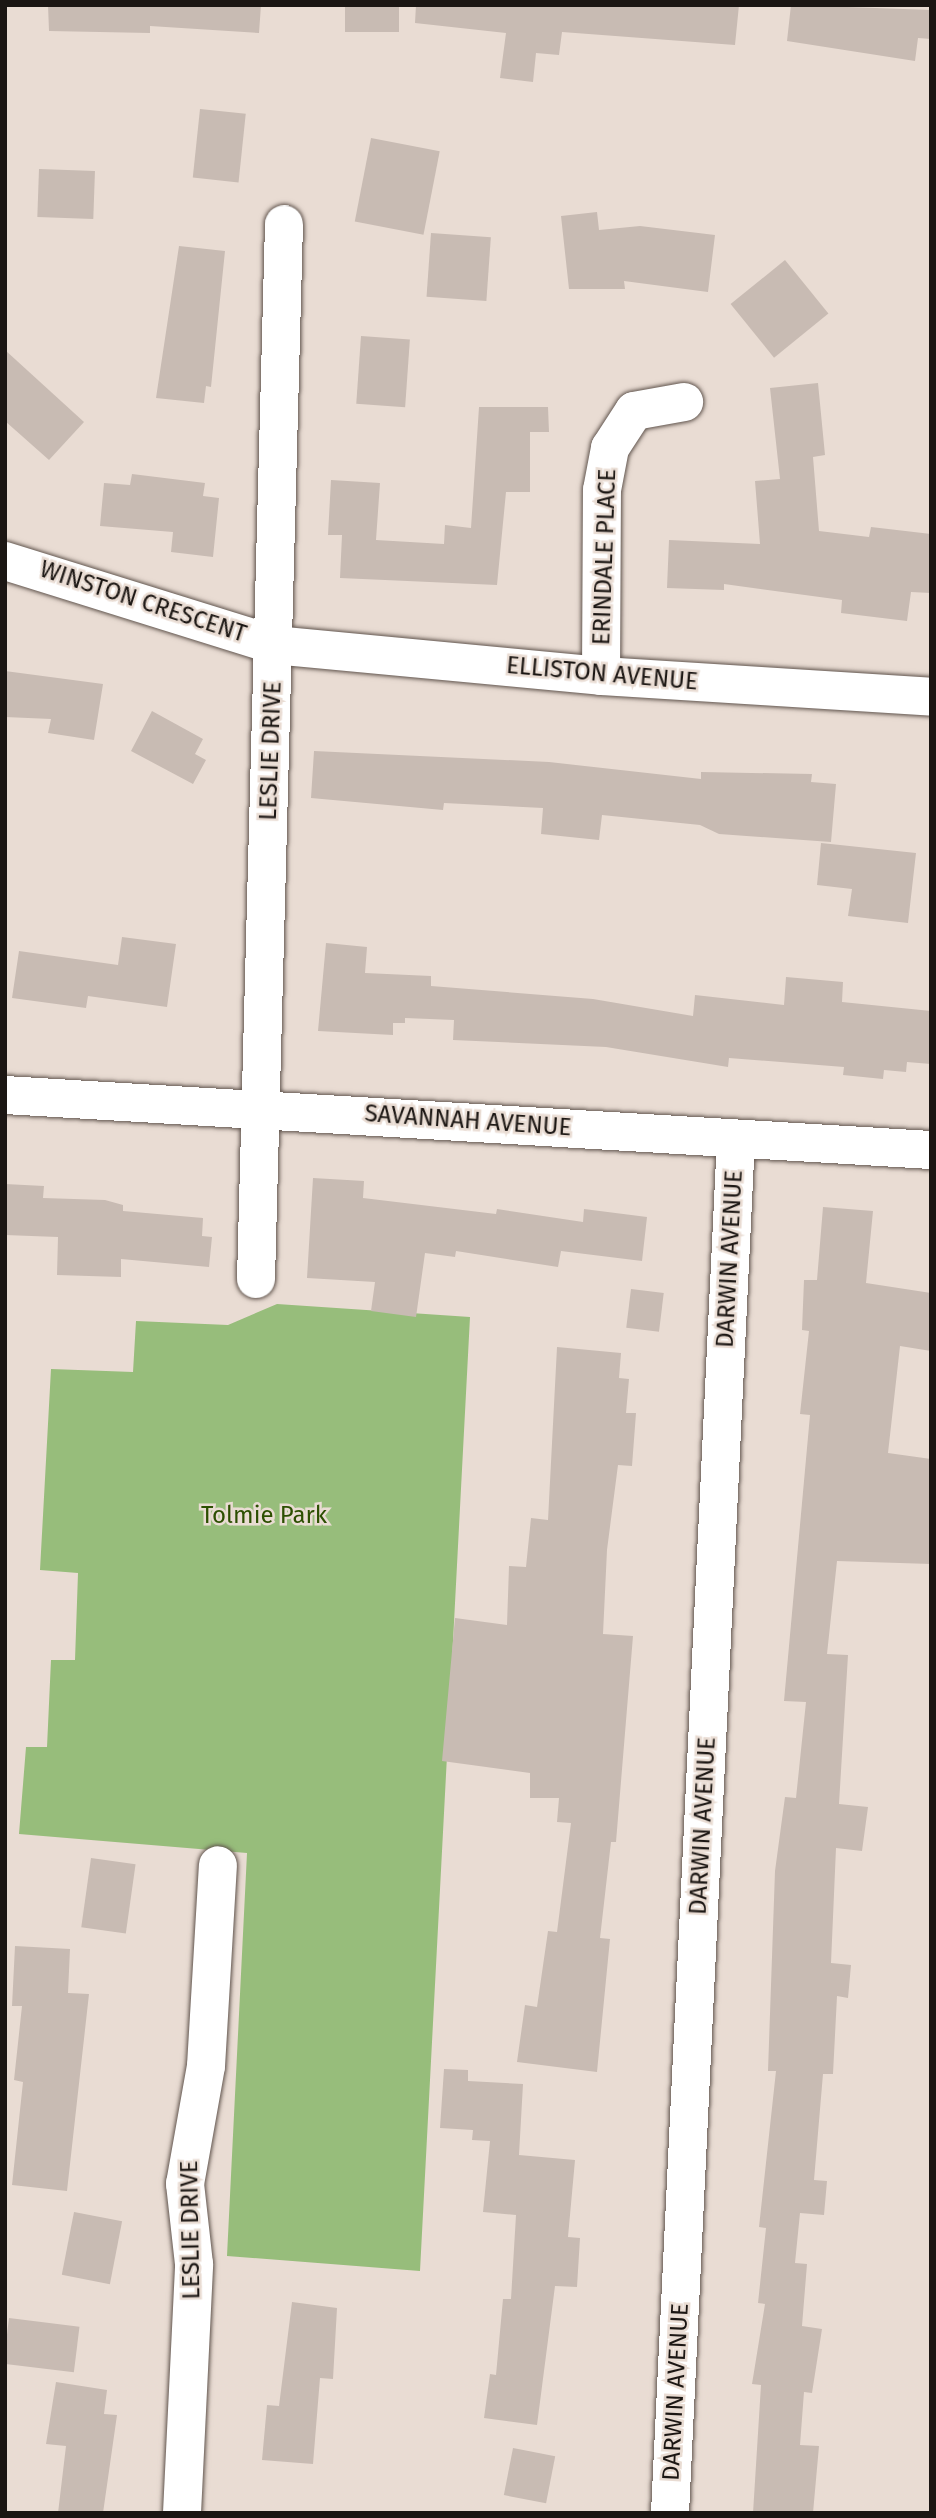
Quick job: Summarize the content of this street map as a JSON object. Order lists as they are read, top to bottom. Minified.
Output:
{"streets":{"street":["ERINDALE PLACE","WINSTON CRESCENT","ELLISTON AVENUE","LESLIE DRIVE","SAVANNAH AVENUE","DARWIN AVENUE"]},"crossings":[["ERINDALE PLACE","ELLISTON AVENUE"],["WINSTON CRESCENT","ELLISTON AVENUE"],["WINSTON CRESCENT","LESLIE DRIVE"],["ELLISTON AVENUE","LESLIE DRIVE"],["LESLIE DRIVE","SAVANNAH AVENUE"],["SAVANNAH AVENUE","DARWIN AVENUE"]],"parks":["Tolmie Park"]}
